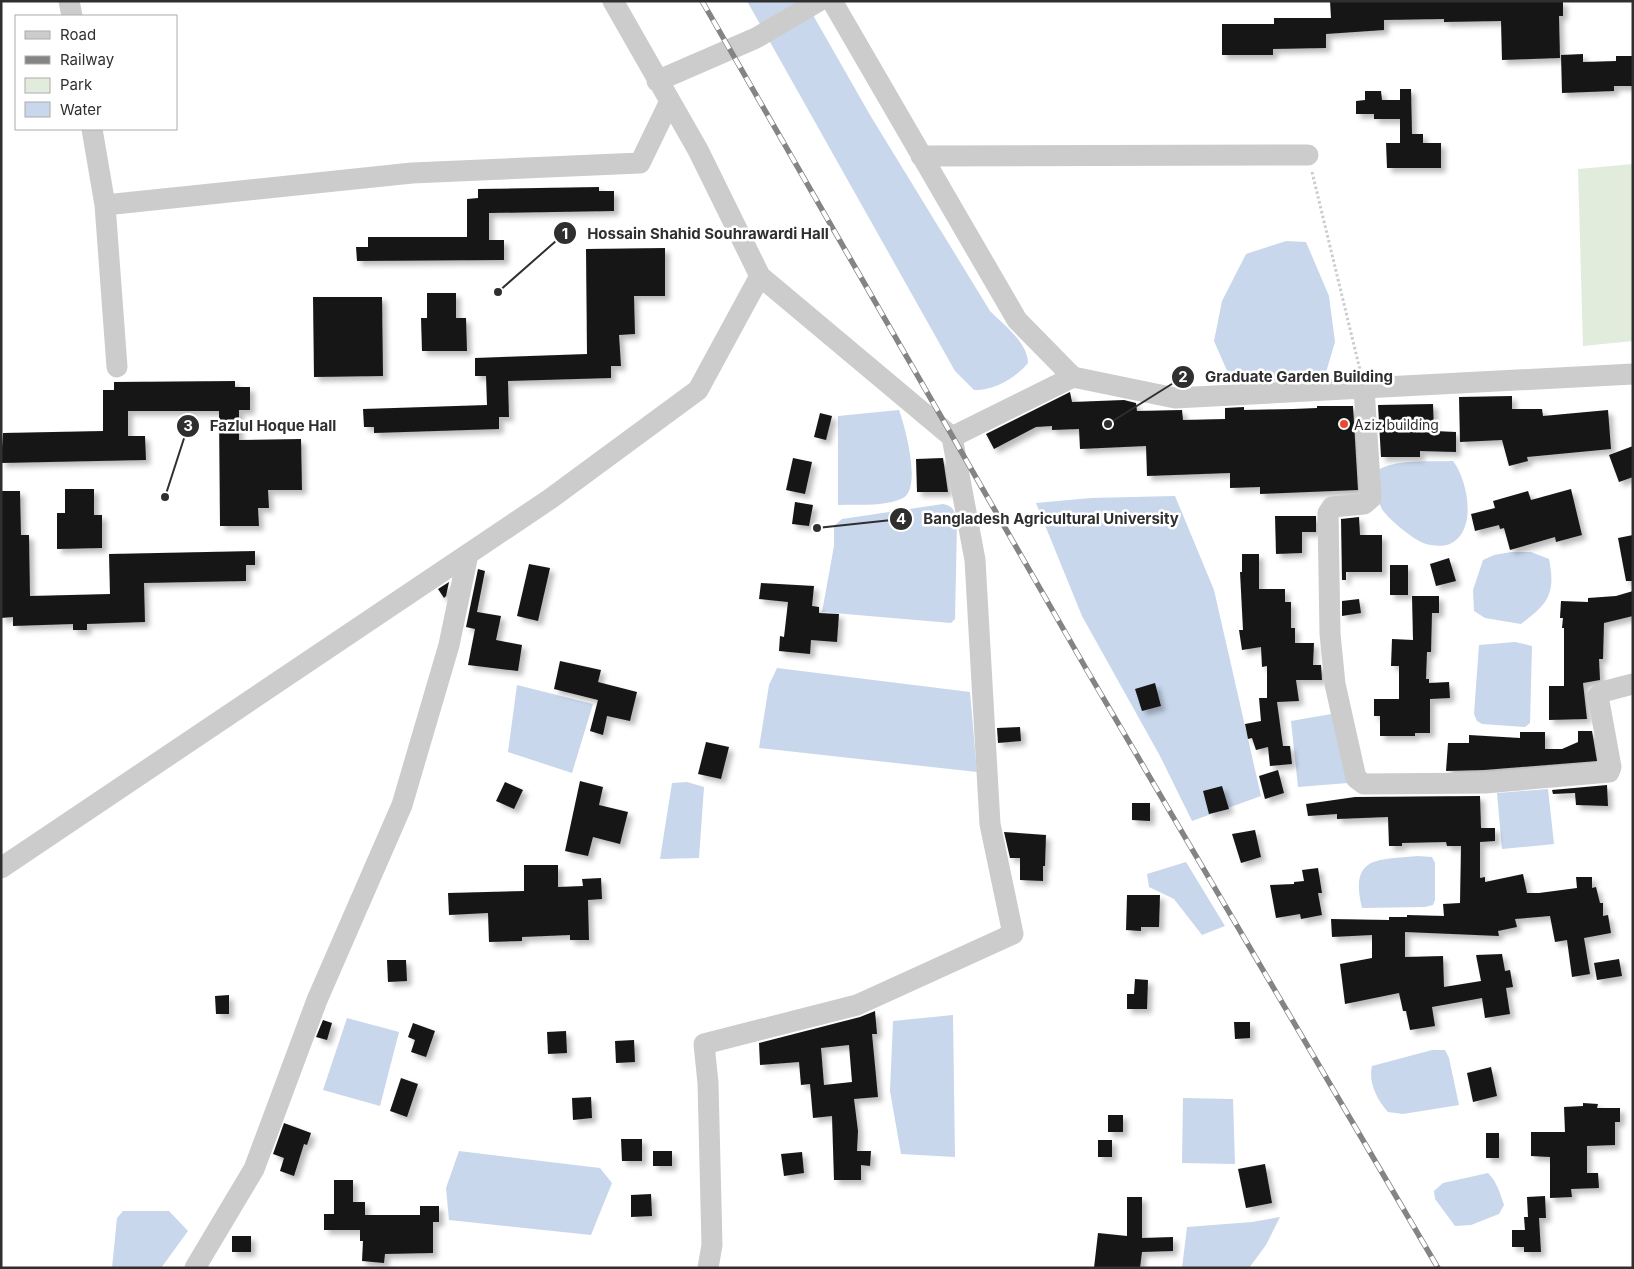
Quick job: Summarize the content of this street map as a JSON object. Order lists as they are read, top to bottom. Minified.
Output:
{"places":["Hossain Shahid Souhrawardi Hall","Graduate Garden Building","Aziz building","Fazlul Hoque Hall","Bangladesh Agricultural University"],"legend":["Road","Railway","Park","Water"]}
